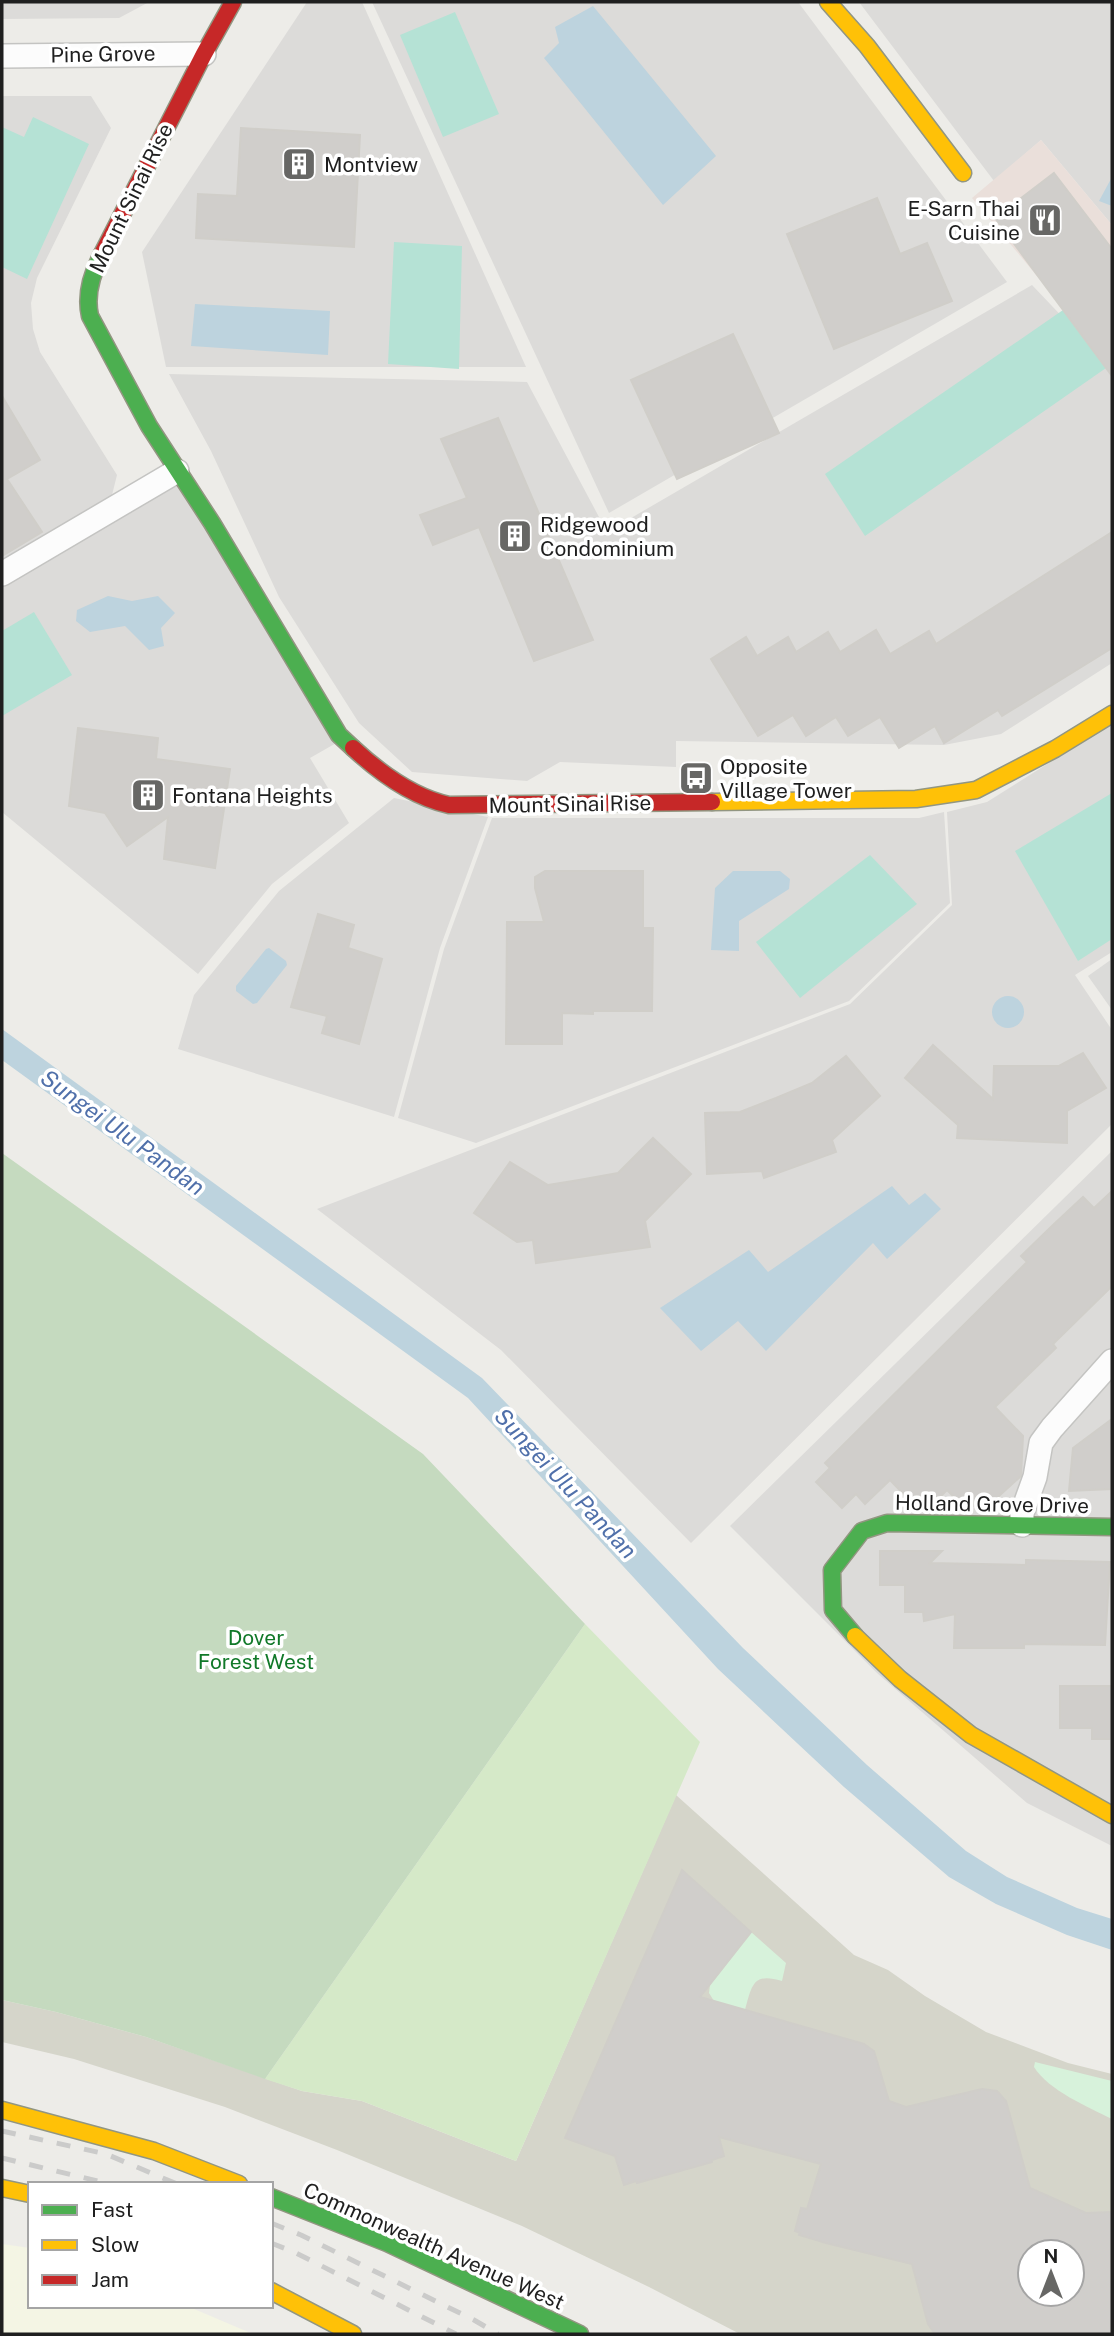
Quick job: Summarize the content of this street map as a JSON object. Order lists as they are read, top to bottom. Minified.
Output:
{"streets":{"street":["Pine Grove","Mount Sinai Rise","Holland Grove Drive","Commonwealth Avenue West"]},"crossings":[["Pine Grove","Mount Sinai Rise"]],"water":["Sungei Ulu Pandan"],"parks":["Dover Forest West"],"places":{"building":["Montview","Ridgewood Condominium","Fontana Heights"],"restaurant":["E-Sarn Thai Cuisine"],"bus stop":["Opposite Village Tower"]},"legend":["Fast","Slow","Jam"],"north":"top"}
